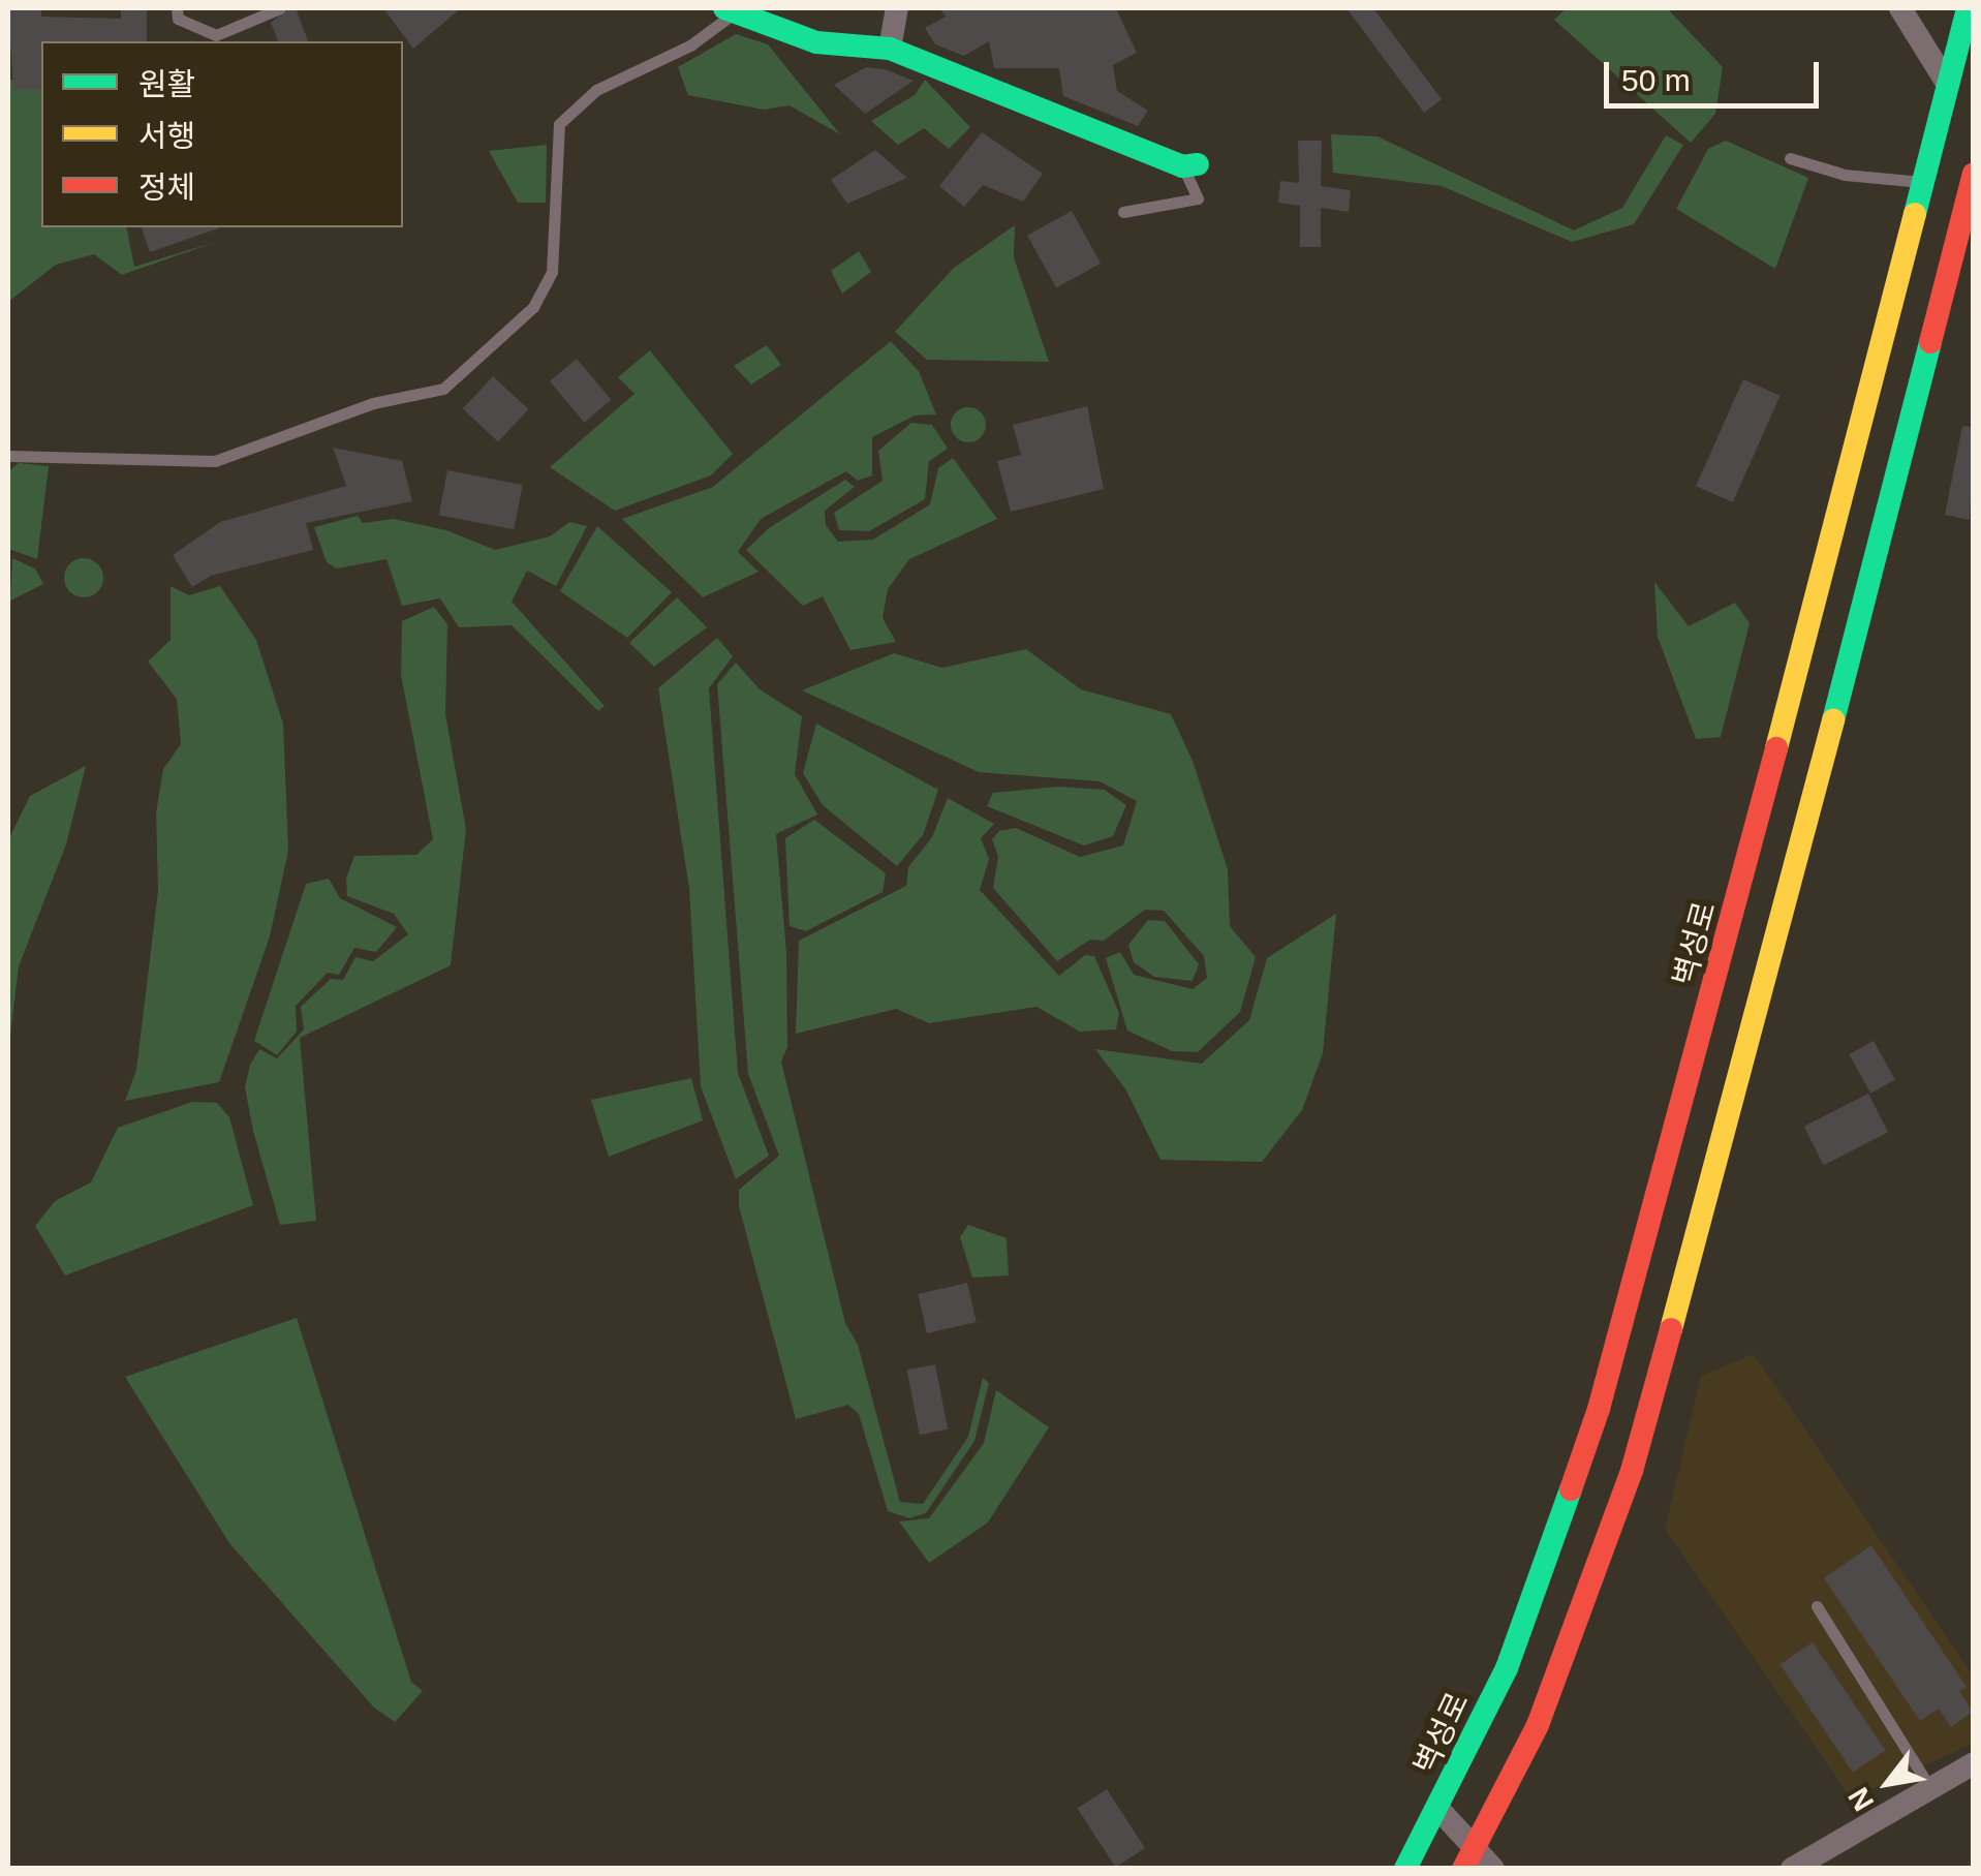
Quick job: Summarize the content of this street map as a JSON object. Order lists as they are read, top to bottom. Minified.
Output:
{"streets":{"main road":["벽성로"]},"legend":["원활","서행","정체"],"scale_bar":"50 m","north":"bottom left"}
